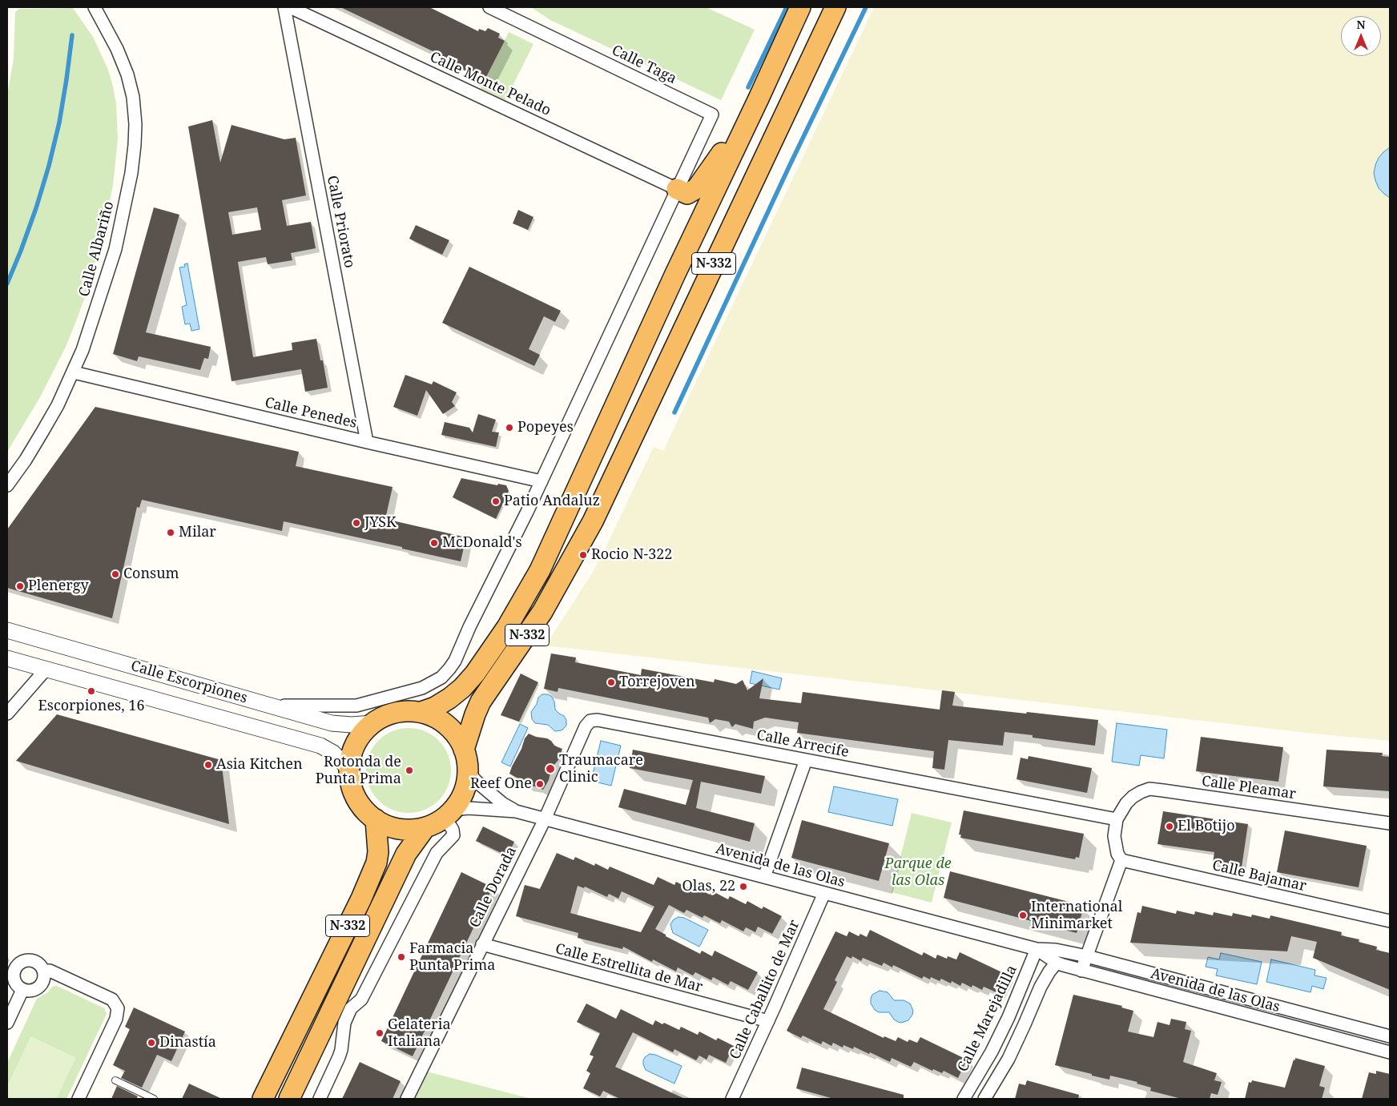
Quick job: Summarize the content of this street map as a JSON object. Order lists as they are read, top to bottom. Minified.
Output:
{"streets":{"highway":["N-332"],"street":["Calle Taga","Calle Monte Pelado","Calle Priorato","Calle Albariño","Calle Penedes","Calle Escorpiones","Calle Arrecife","Calle Pleamar","Avenida de las Olas","Calle Bajamar","Calle Dorada","Calle Estrellita de Mar","Calle Caballito de Mar","Calle Marejadilla"]},"crossings":[["Calle Taga","Calle Monte Pelado"],["Calle Priorato","Calle Penedes"],["Calle Albariño","Calle Penedes"],["N-332","Calle Escorpiones"],["N-332","Avenida de las Olas"],["Calle Escorpiones","Avenida de las Olas"],["Calle Arrecife","Calle Pleamar"],["Calle Arrecife","Avenida de las Olas"],["Calle Arrecife","Calle Dorada"],["Avenida de las Olas","Calle Dorada"],["Avenida de las Olas","Calle Caballito de Mar"],["Avenida de las Olas","Calle Marejadilla"],["Calle Dorada","Calle Estrellita de Mar"],["Calle Estrellita de Mar","Calle Caballito de Mar"]],"parks":["Parque de las Olas"],"places":["Popeyes","Patio Andaluz","JYSK","Milar","McDonald's","Rocio N-322","Consum","Plenergy","Torrejoven","Escorpiones, 16","Asia Kitchen","Traumacare Clinic","Rotonda de Punta Prima","Reef One","El Botijo","Olas, 22","International Minimarket","Farmacia Punta Prima","Gelateria Italiana","Dinastía"],"north":"top"}
